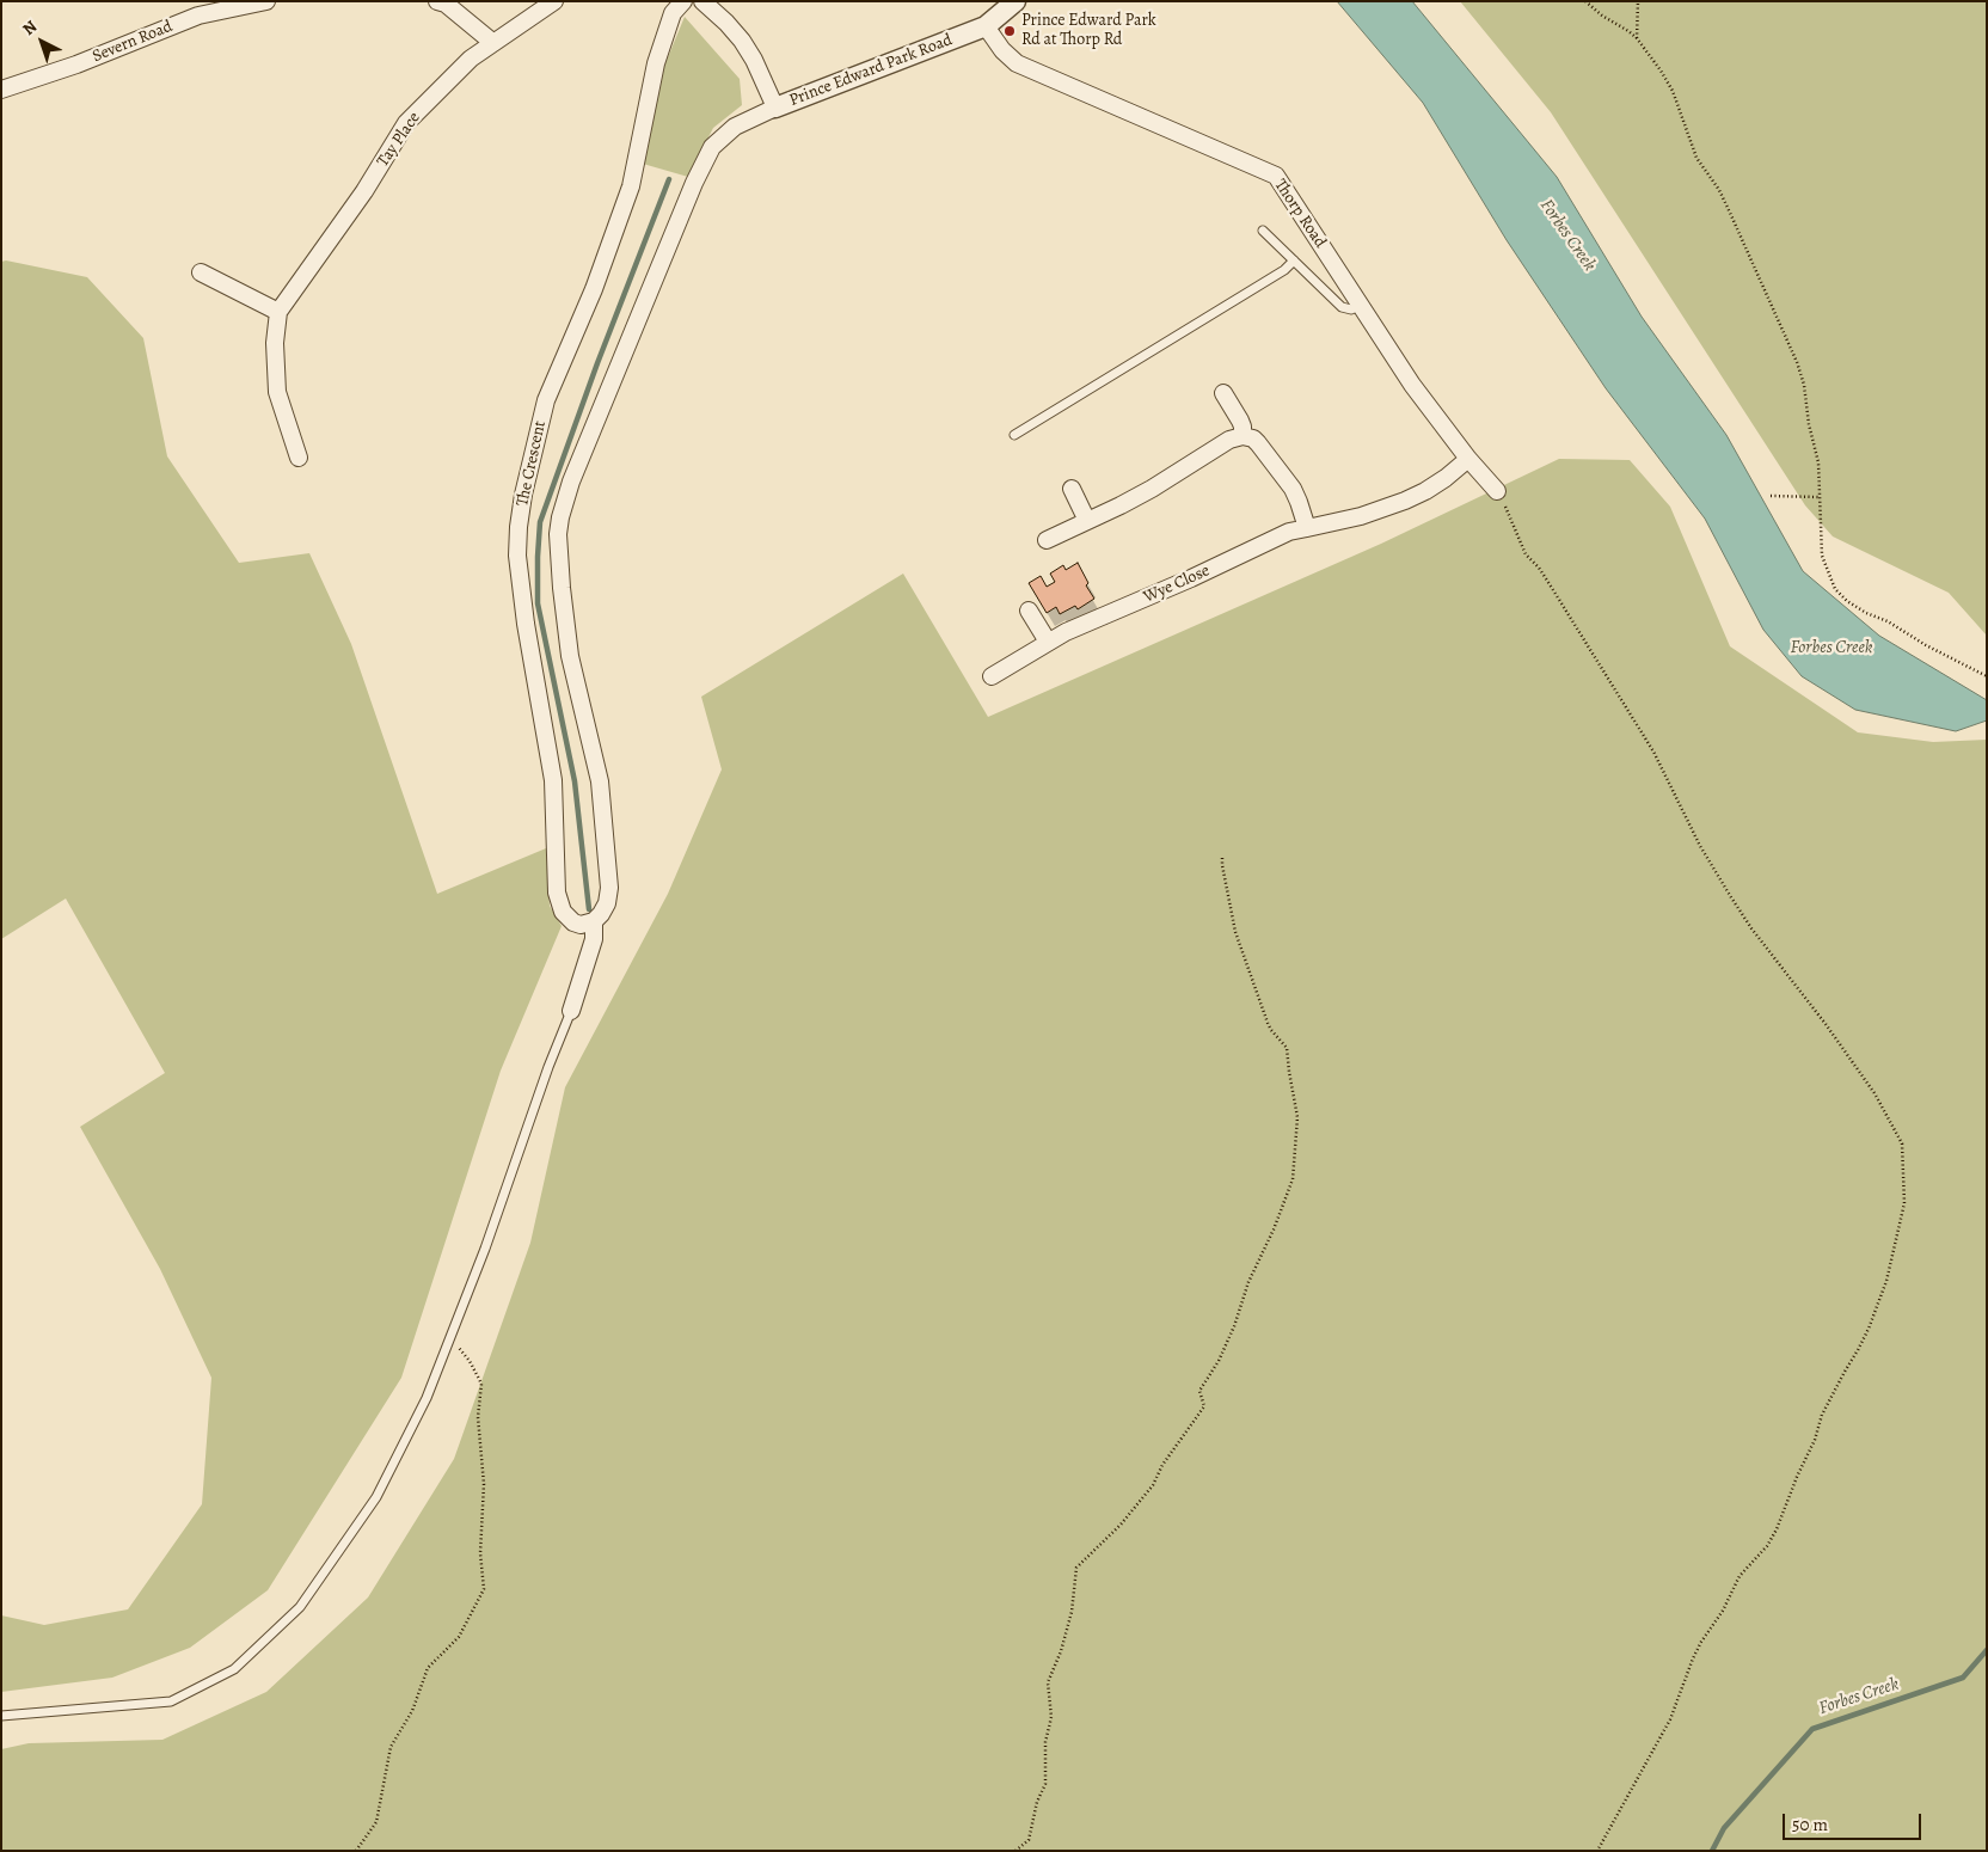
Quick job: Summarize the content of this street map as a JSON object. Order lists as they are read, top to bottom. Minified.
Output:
{"streets":{"street":["Severn Road","Prince Edward Park Road","Tay Place","Thorp Road","The Crescent","Wye Close"]},"crossings":[["Prince Edward Park Road","Thorp Road"],["Thorp Road","Wye Close"]],"water":["Forbes Creek"],"places":["Prince Edward Park Rd at Thorp Rd"],"scale_bar":"50 m","north":"top left"}
